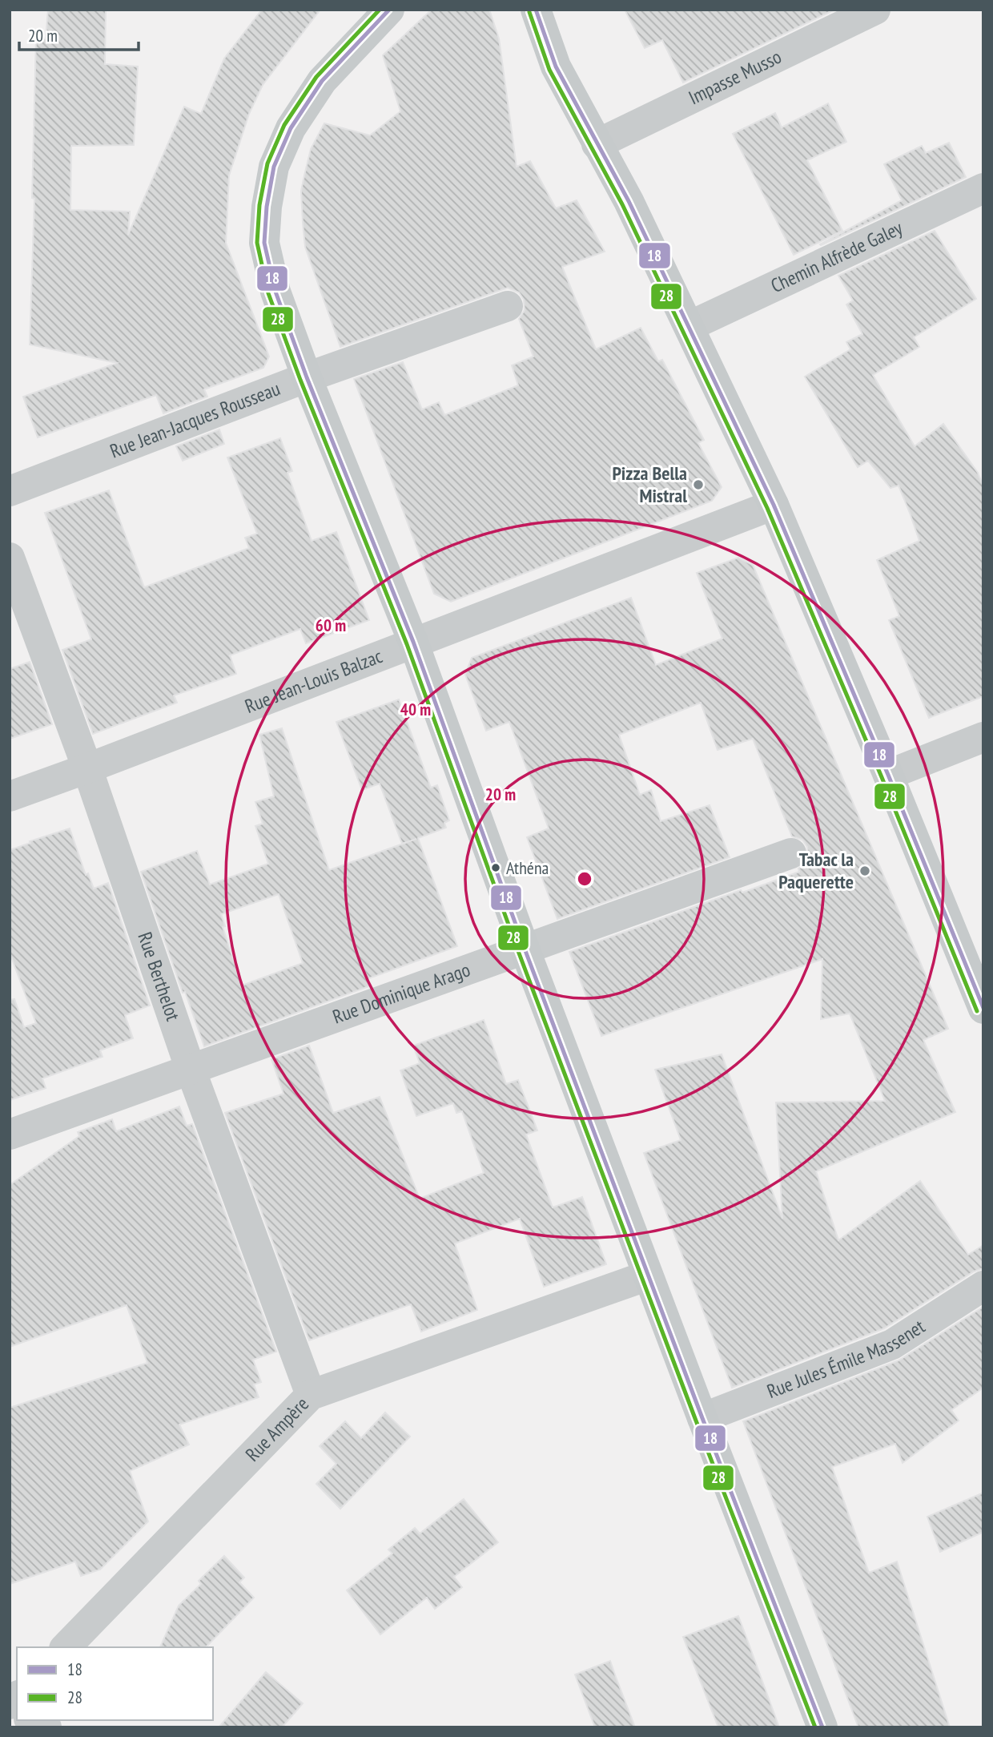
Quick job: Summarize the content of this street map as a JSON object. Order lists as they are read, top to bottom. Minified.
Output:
{"streets":{"street":["Impasse Musso","Chemin Alfrède Galey","Rue Jean-Jacques Rousseau","Rue Jean-Louis Balzac","Rue Berthelot","Rue Dominique Arago","Rue Jules Émile Massenet","Rue Ampère"]},"crossings":[["Rue Jean-Louis Balzac","Rue Berthelot"],["Rue Berthelot","Rue Dominique Arago"],["Rue Berthelot","Rue Ampère"]],"places":["Pizza Bella Mistral","Athéna","Tabac la Paquerette"],"lines":["transit line 18","transit line 28"],"legend":["18","28"],"scale_bar":"20 m","rings":["60 m","40 m","20 m"]}
